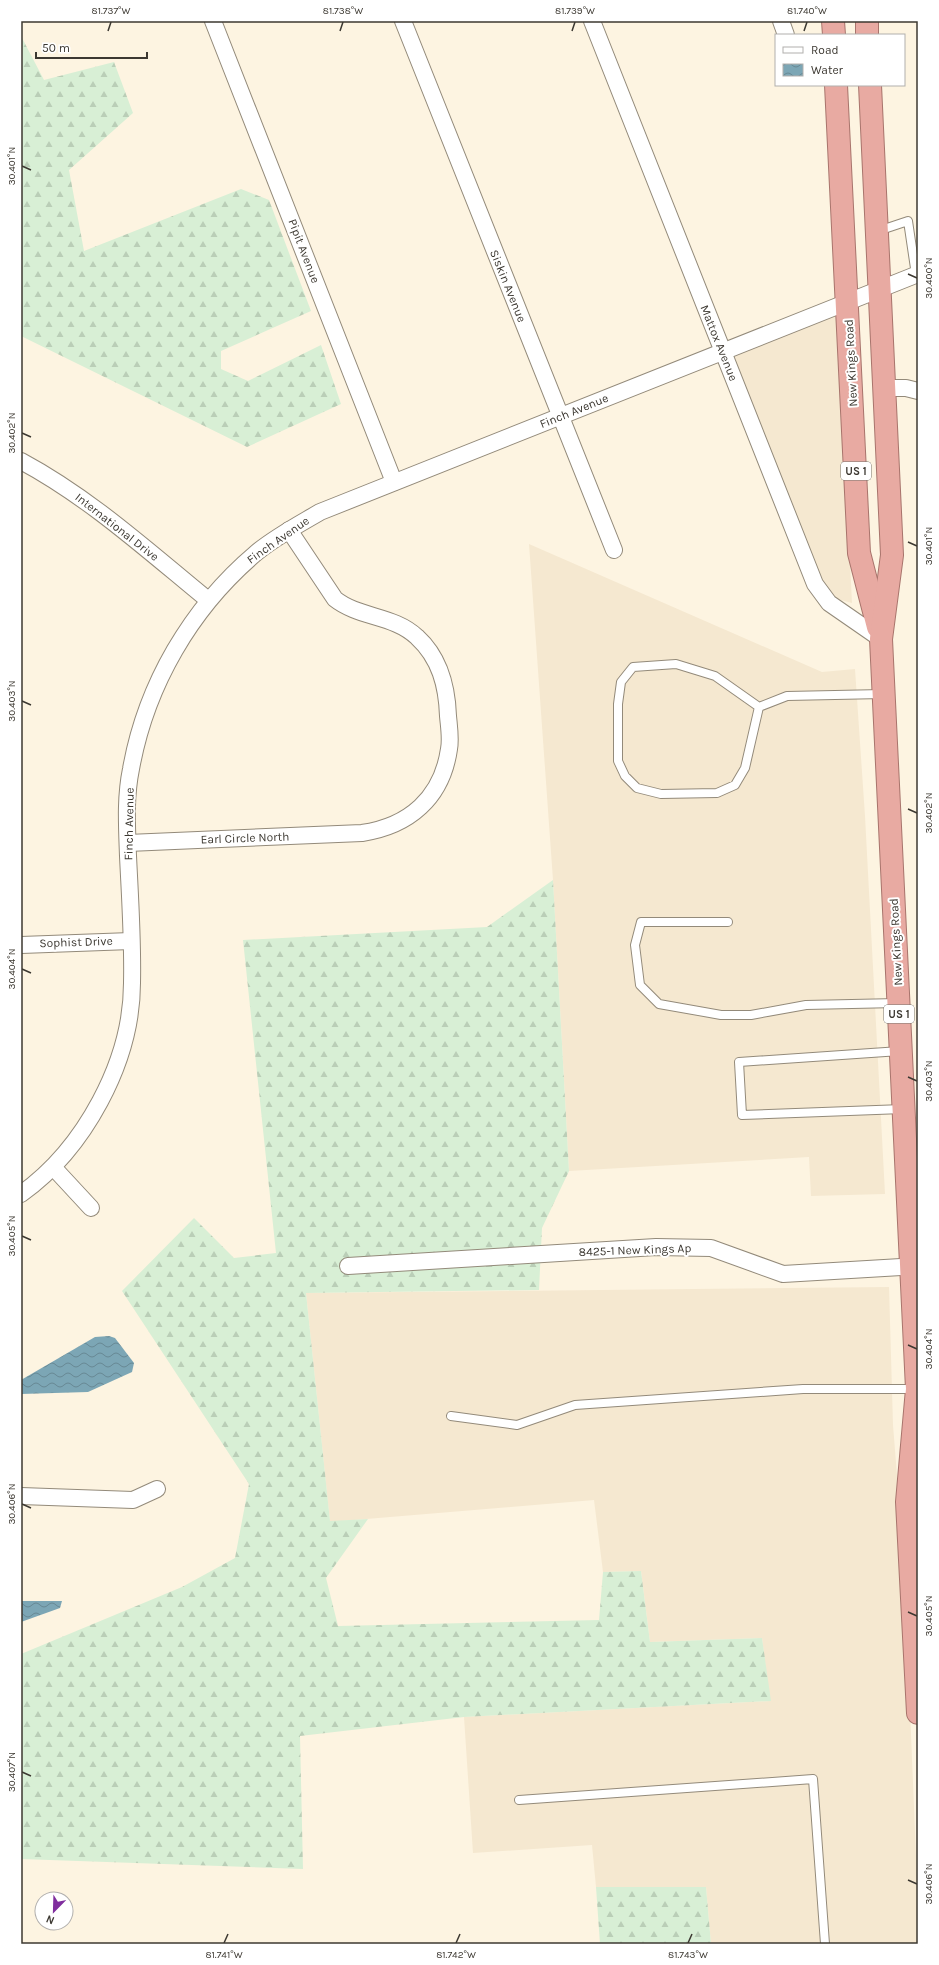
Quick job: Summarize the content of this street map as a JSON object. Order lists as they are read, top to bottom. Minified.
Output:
{"streets":{"highway":["New Kings Road","US 1"],"street":["Pipit Avenue","Siskin Avenue","Mattox Avenue","Finch Avenue","International Drive","Earl Circle North","Sophist Drive","8425-1 New Kings Ap"]},"crossings":[["Pipit Avenue","Finch Avenue"],["Siskin Avenue","Finch Avenue"],["Mattox Avenue","New Kings Road"],["Mattox Avenue","Finch Avenue"],["New Kings Road","Finch Avenue"],["New Kings Road","8425-1 New Kings Ap"],["Finch Avenue","International Drive"],["Finch Avenue","Earl Circle North"],["Finch Avenue","Sophist Drive"]],"legend":["Road","Water"],"scale_bar":"50 m","north":"bottom left","coordinates":["81.737°W","81.738°W","81.739°W","81.740°W","30.401°N","30.400°N","30.402°N","30.403°N","30.404°N","30.405°N","30.406°N","30.407°N","81.741°W","81.742°W","81.743°W"]}
